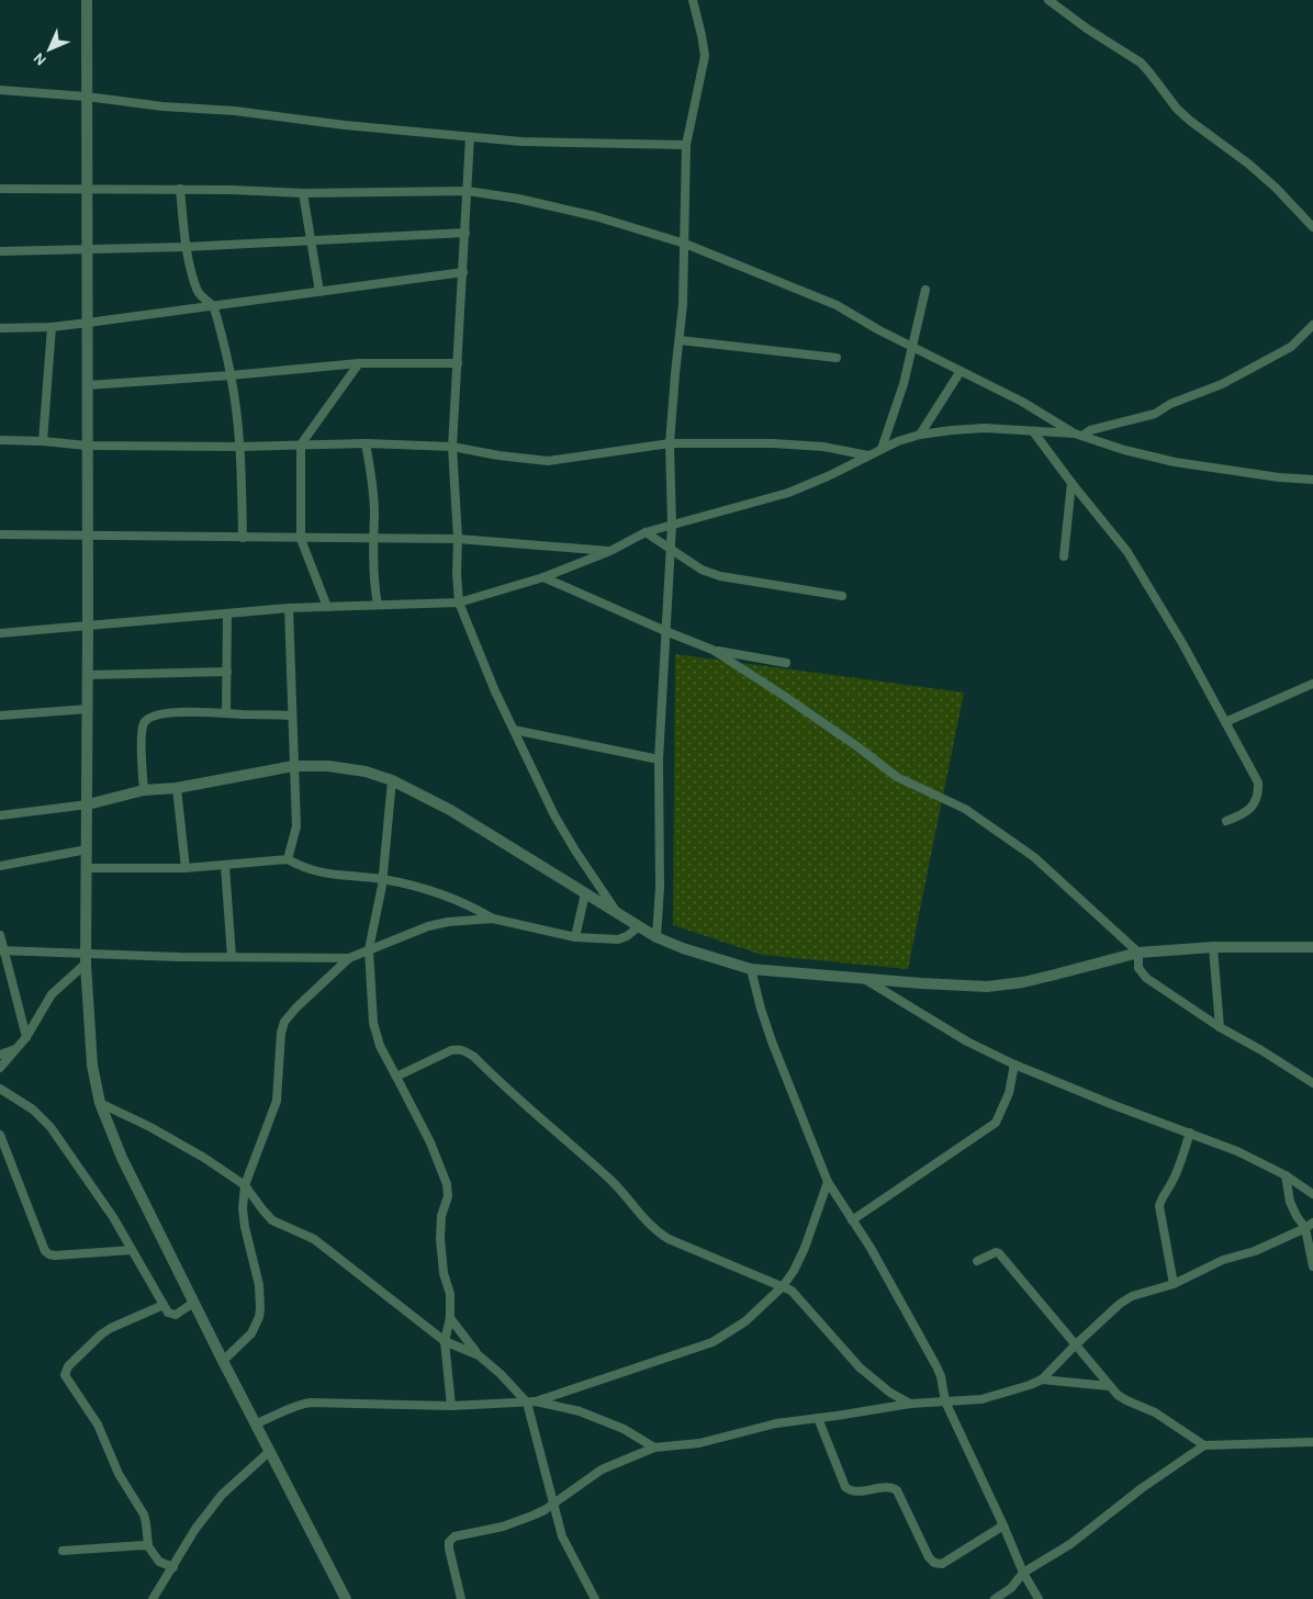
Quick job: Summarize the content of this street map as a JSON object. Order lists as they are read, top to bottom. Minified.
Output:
{"north":"bottom left"}
